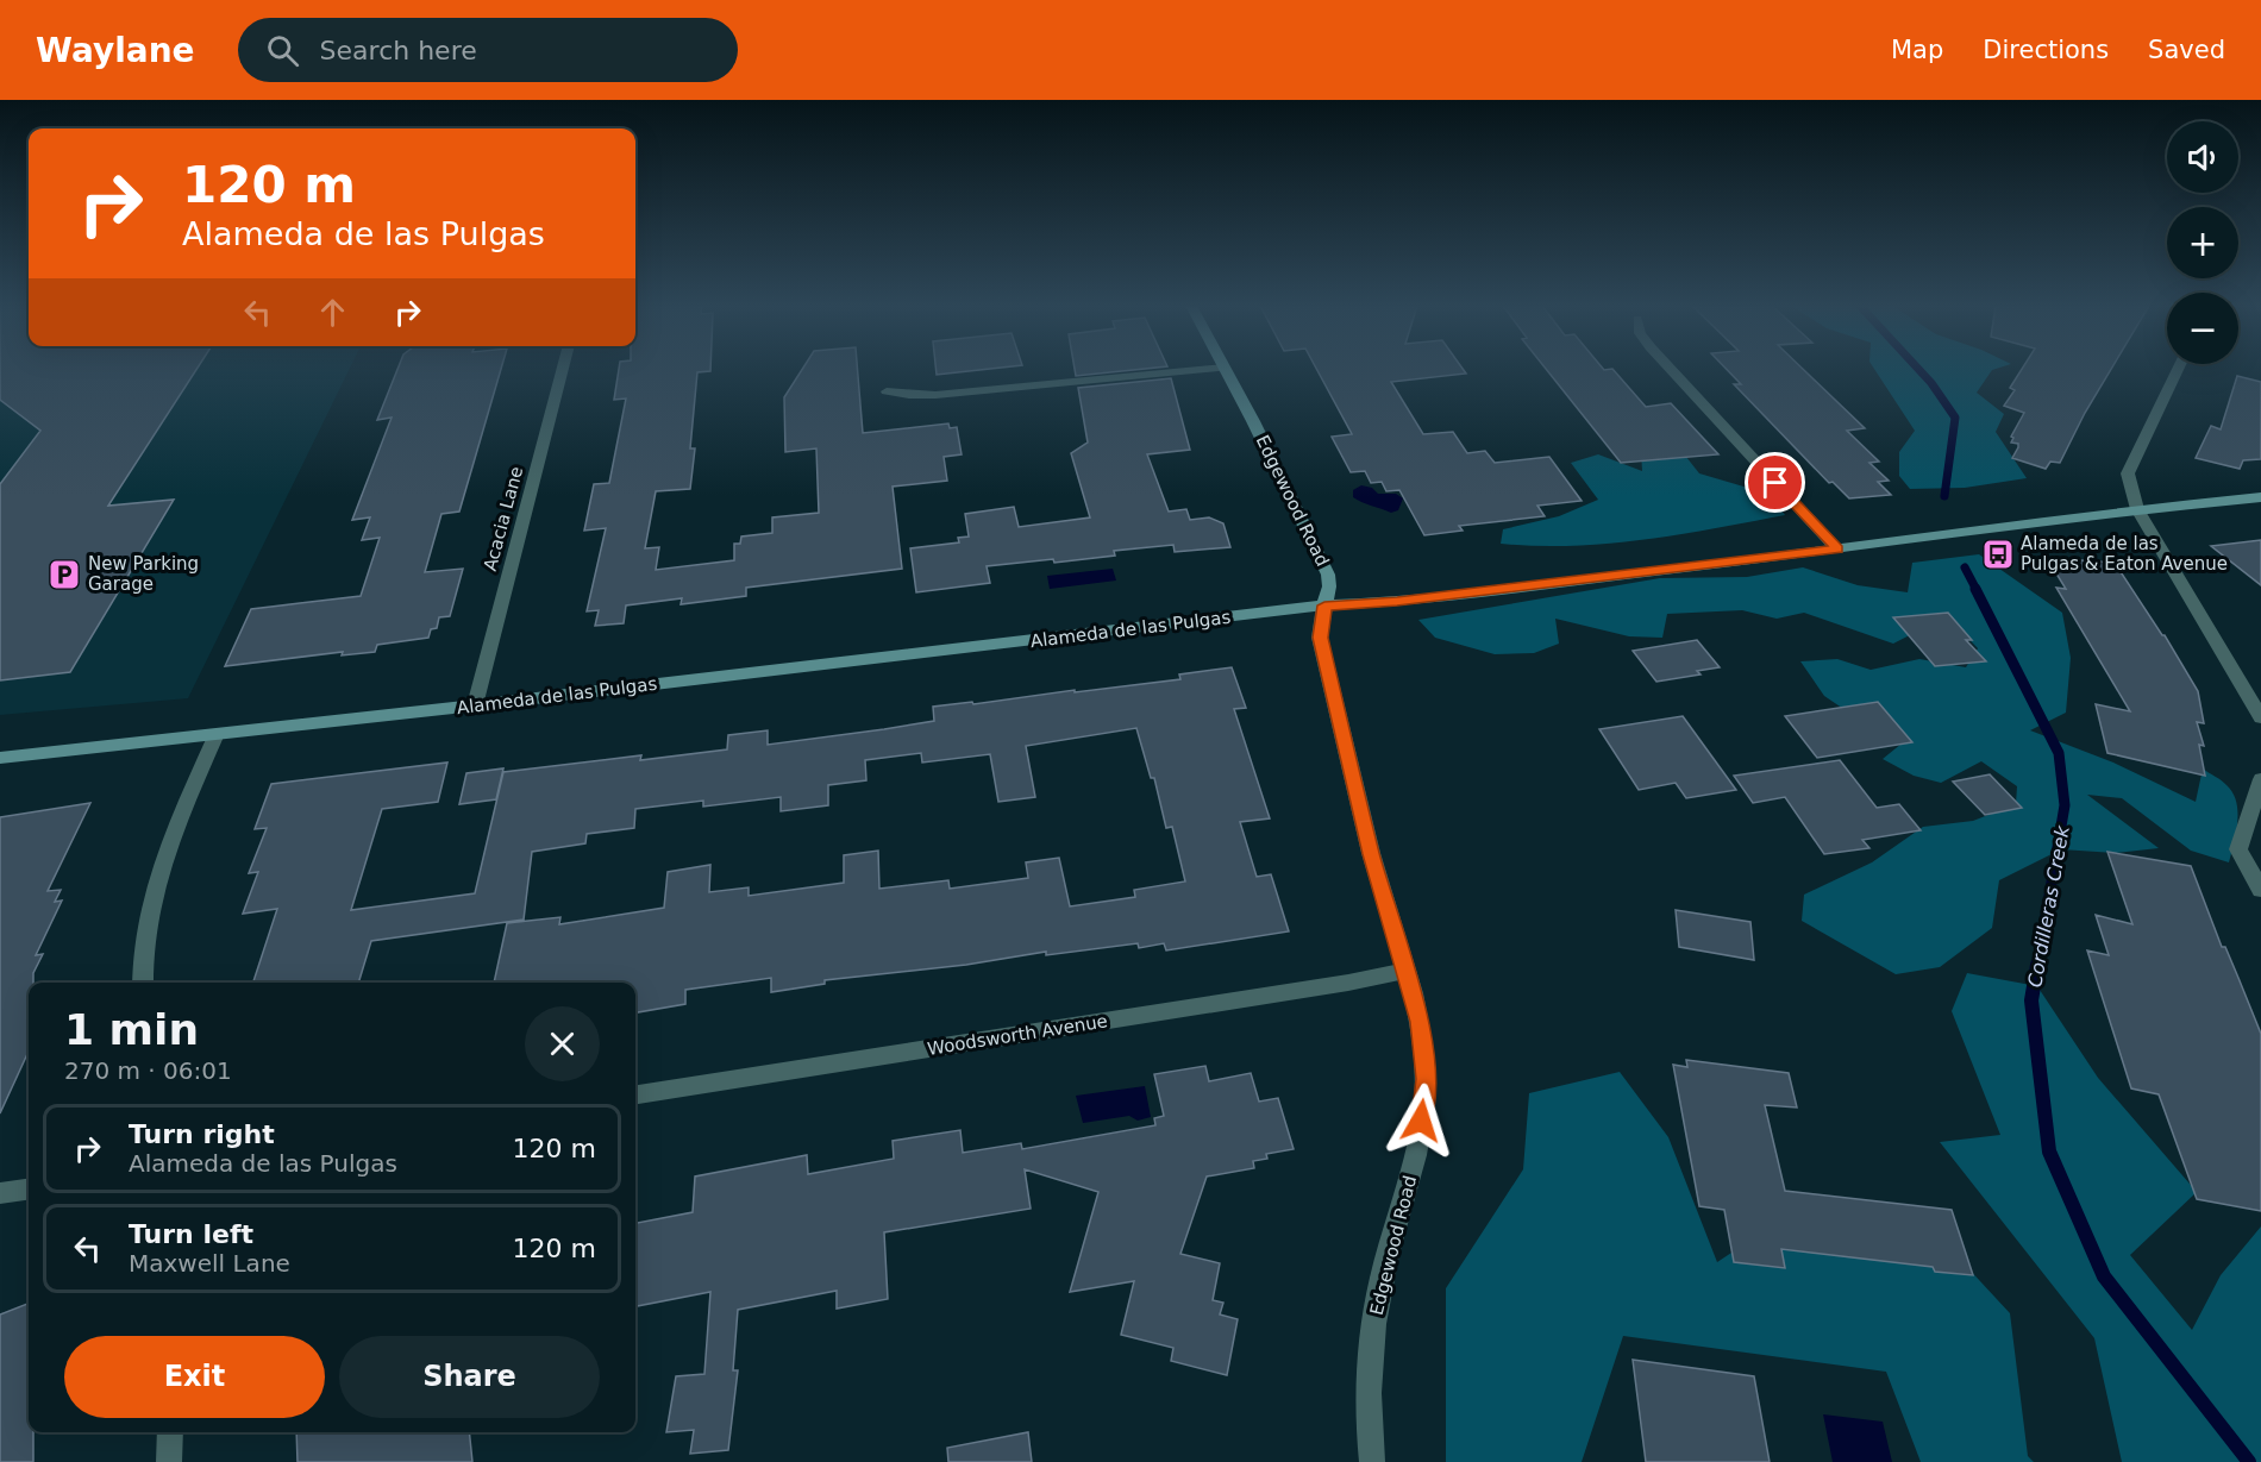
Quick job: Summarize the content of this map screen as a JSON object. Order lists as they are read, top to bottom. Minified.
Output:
{"streets":{"main road":["Edgewood Road","Alameda de las Pulgas"],"street":["Acacia Lane","Woodsworth Avenue"]},"crossings":[["Edgewood Road","Alameda de las Pulgas"],["Edgewood Road","Woodsworth Avenue"],["Acacia Lane","Alameda de las Pulgas"]],"water":["Cordilleras Creek"],"places":{"bus stop":["Alameda de las Pulgas & Eaton Avenue"],"parking":["New Parking Garage"]},"page":{"header":"Waylane","search":"Search here","nav":["Map","Directions","Saved"],"map_buttons":["+","−"],"turn":["120 m","Alameda de las Pulgas"],"heading":["1 min","270 m · 06:01"],"list":[{"name":"Turn right","note":"Alameda de las Pulgas","value":"120 m"},{"name":"Turn left","note":"Maxwell Lane","value":"120 m"}],"buttons":["Exit","Share"]}}
